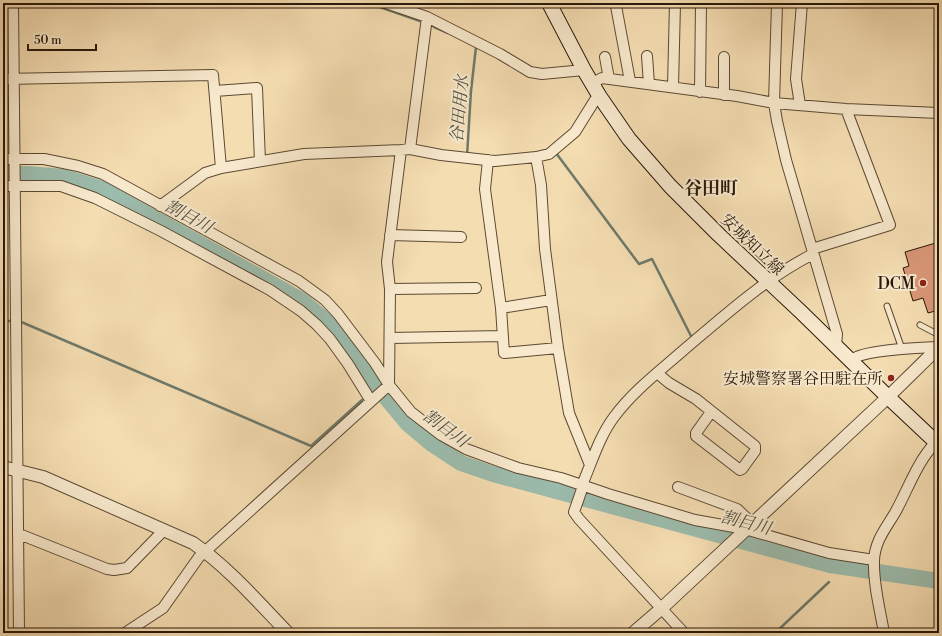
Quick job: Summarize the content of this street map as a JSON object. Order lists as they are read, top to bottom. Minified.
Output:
{"streets":{"main road":["安城知立線"]},"districts":["谷田町"],"water":["谷田用水","割目川"],"places":["DCM","安城警察署谷田駐在所"],"scale_bar":"50 m"}
